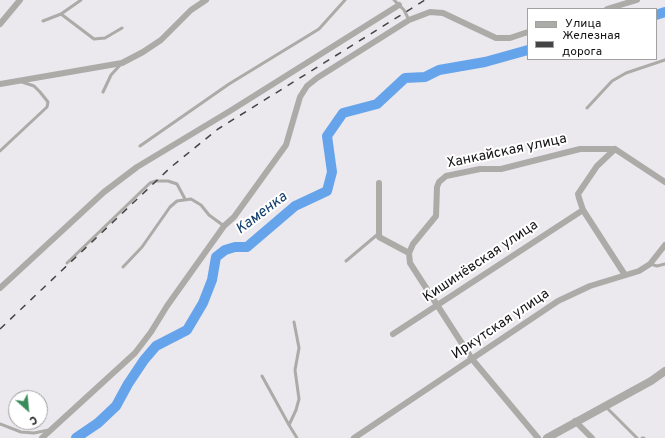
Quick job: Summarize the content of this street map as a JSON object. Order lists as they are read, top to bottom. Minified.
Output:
{"streets":{"street":["Ханкайская улица","Кишинёвская улица","Иркутская улица"]},"water":["Каменка"],"legend":["Улица","Железная дорога"],"north":"bottom right"}
